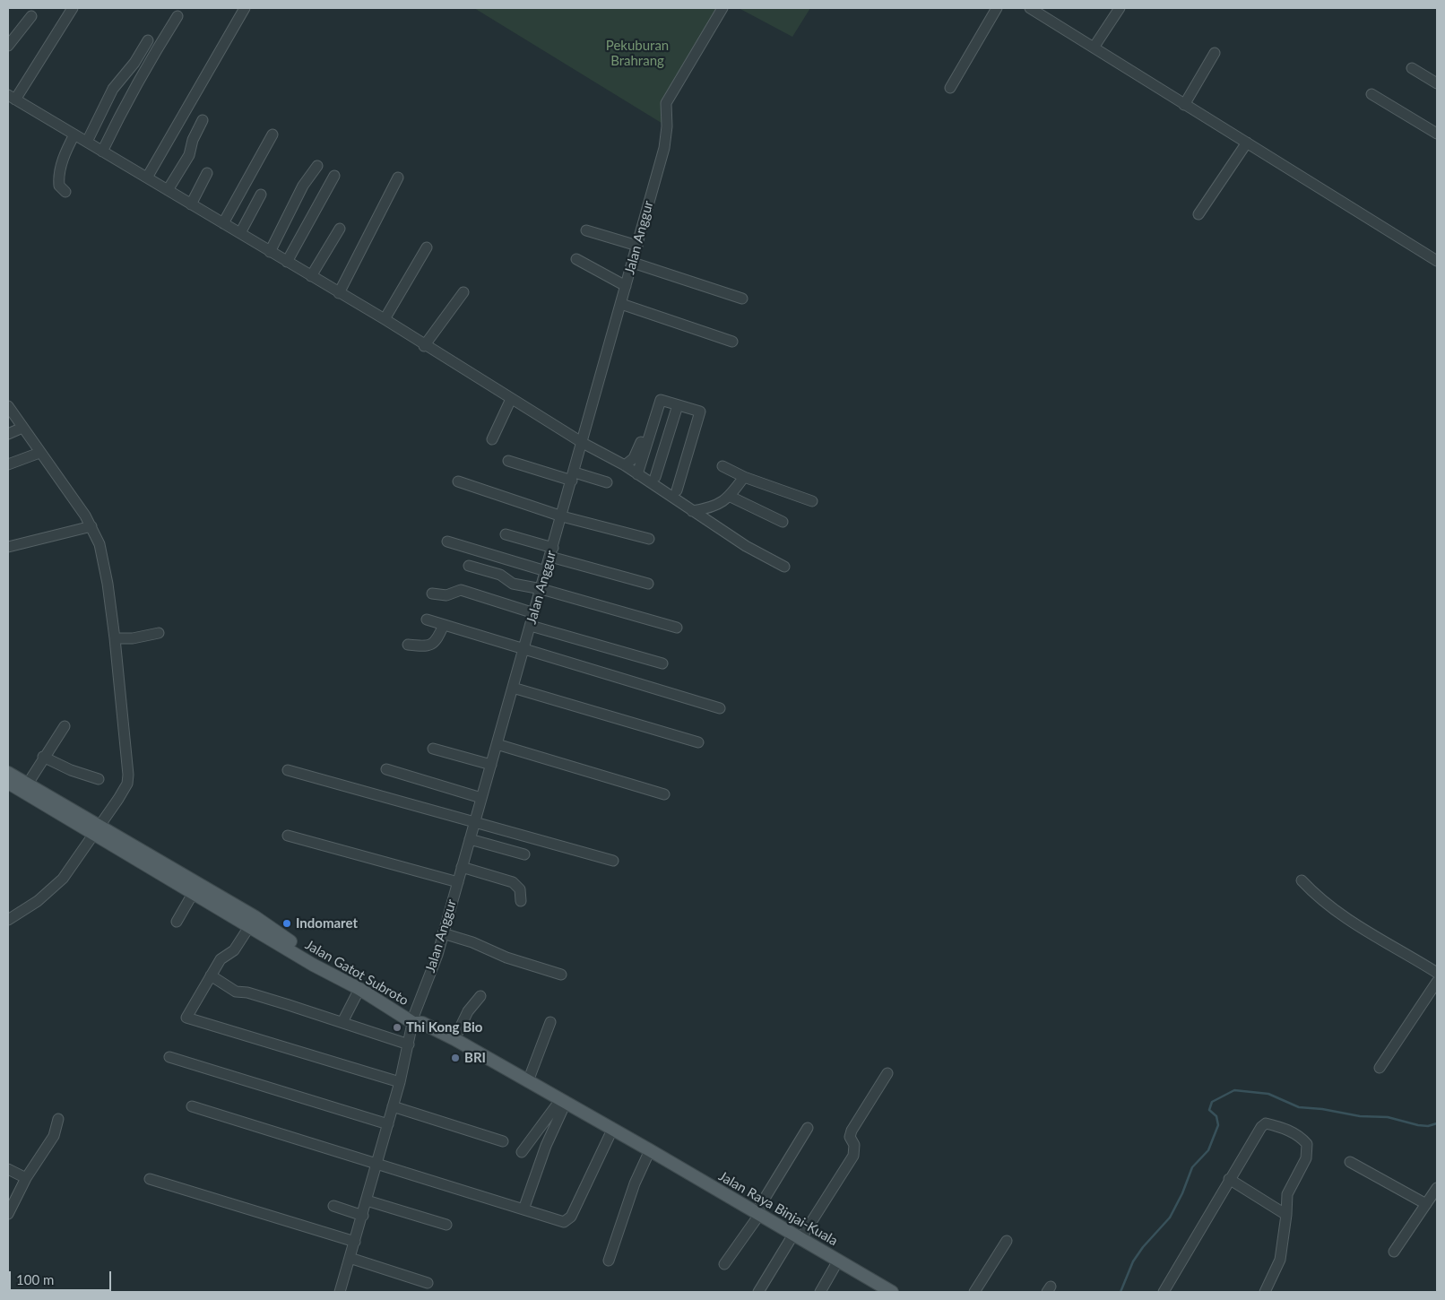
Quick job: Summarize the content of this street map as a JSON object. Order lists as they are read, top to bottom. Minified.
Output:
{"streets":{"main road":["Jalan Gatot Subroto","Jalan Raya Binjai-Kuala"],"street":["Jalan Anggur"]},"crossings":[["Jalan Anggur","Jalan Gatot Subroto"],["Jalan Gatot Subroto","Jalan Raya Binjai-Kuala"]],"parks":["Pekuburan Brahrang"],"places":["Indomaret","Thi Kong Bio","BRI"],"scale_bar":"100 m"}
